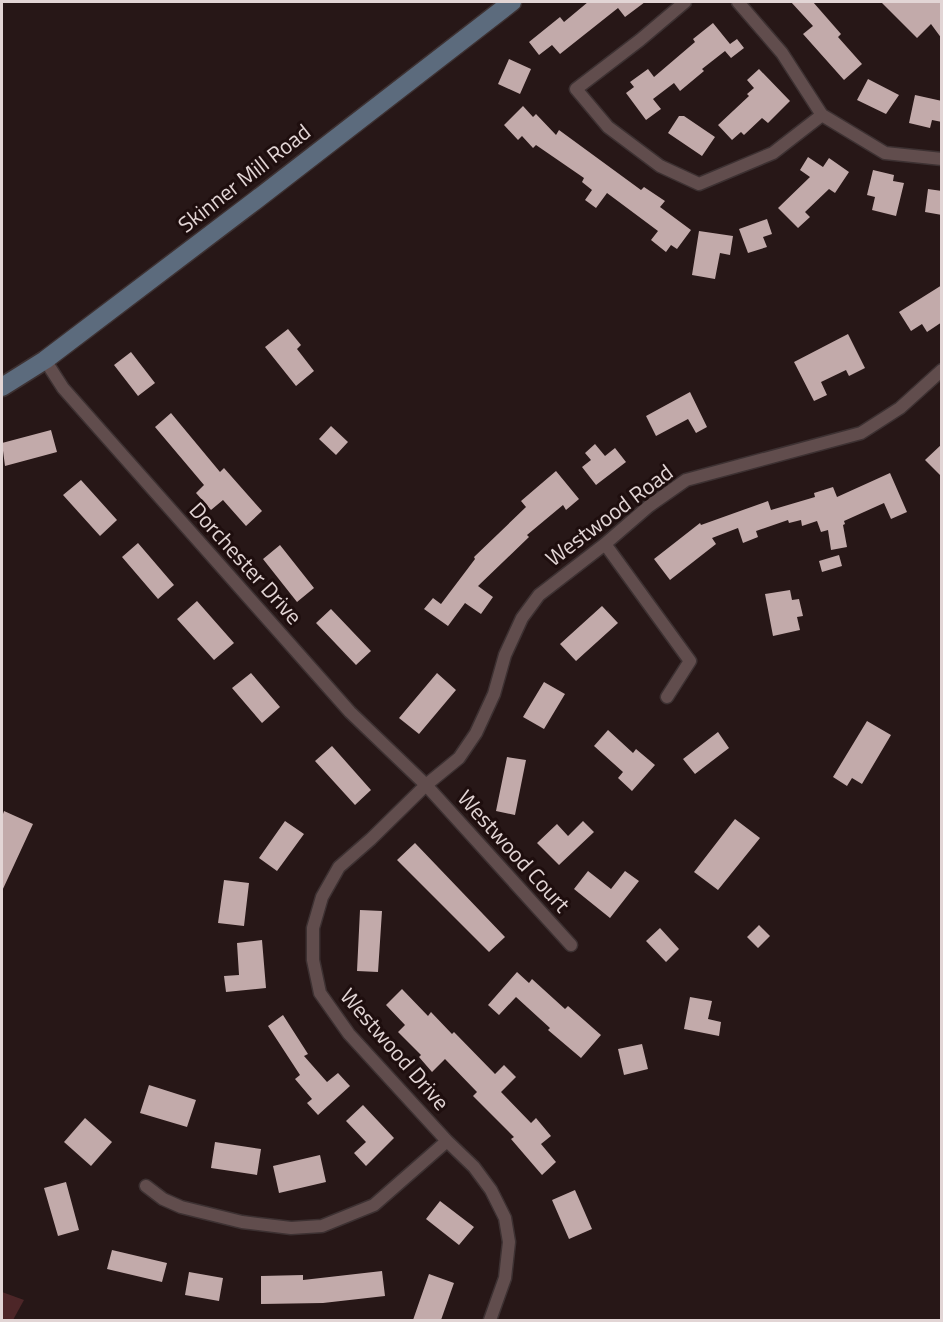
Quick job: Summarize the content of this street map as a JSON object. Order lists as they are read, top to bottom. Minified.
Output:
{"streets":{"street":["Skinner Mill Road","Westwood Road","Dorchester Drive","Westwood Court","Westwood Drive"]},"crossings":[["Skinner Mill Road","Dorchester Drive"],["Westwood Road","Dorchester Drive"],["Westwood Road","Westwood Court"],["Westwood Road","Westwood Drive"],["Dorchester Drive","Westwood Court"],["Dorchester Drive","Westwood Drive"],["Westwood Court","Westwood Drive"]]}
